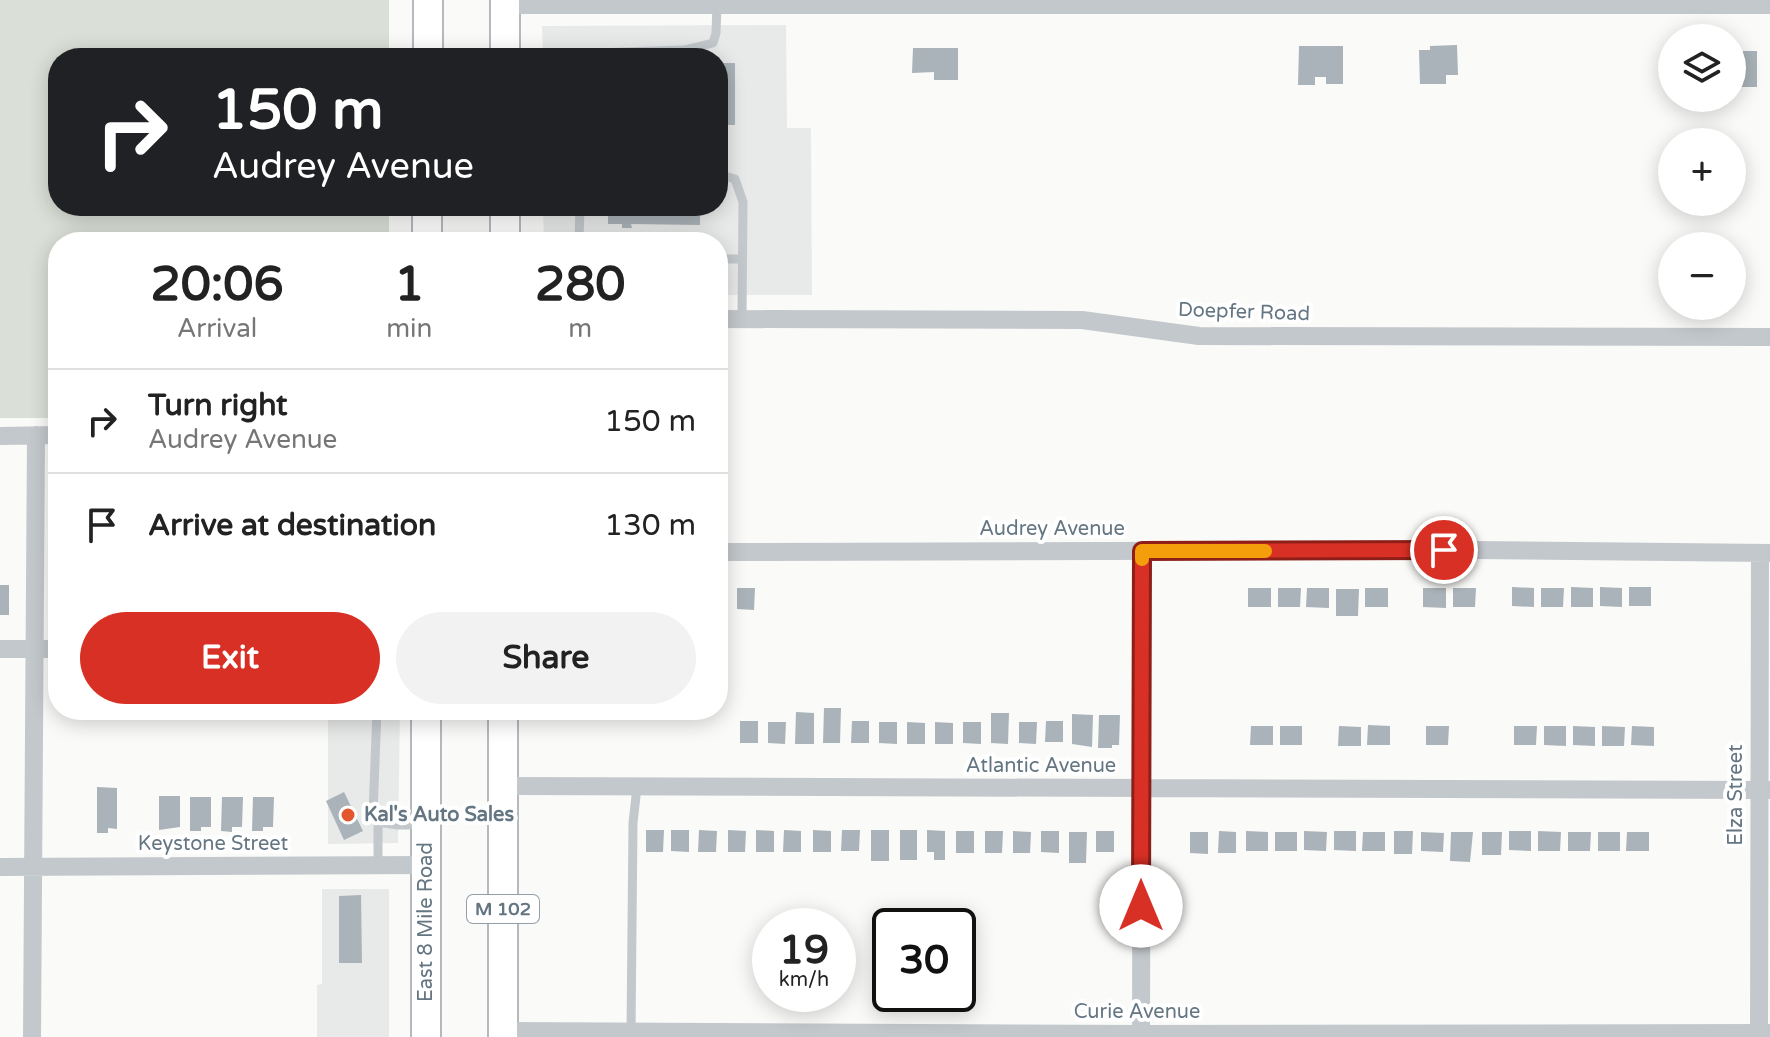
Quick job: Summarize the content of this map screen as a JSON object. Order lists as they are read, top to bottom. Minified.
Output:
{"streets":{"highway":["M 102","East 8 Mile Road"],"street":["Doepfer Road","Audrey Avenue","Atlantic Avenue","Elza Street","Keystone Street","Curie Avenue"]},"crossings":[["Audrey Avenue","Elza Street"],["Atlantic Avenue","Elza Street"],["Atlantic Avenue","M 102"],["Elza Street","Curie Avenue"],["Keystone Street","East 8 Mile Road"],["M 102","Curie Avenue"]],"places":["Kal's Auto Sales"],"page":{"map_buttons":["+","−"],"turn":["150 m","Audrey Avenue"],"eta":["20:06","Arrival","1","min","280","m"],"list":[{"name":"Turn right","note":"Audrey Avenue","value":"150 m"},{"name":"Arrive at destination","value":"130 m"}],"buttons":["Exit","Share"],"speed":"19 km/h","limit":"30"}}
